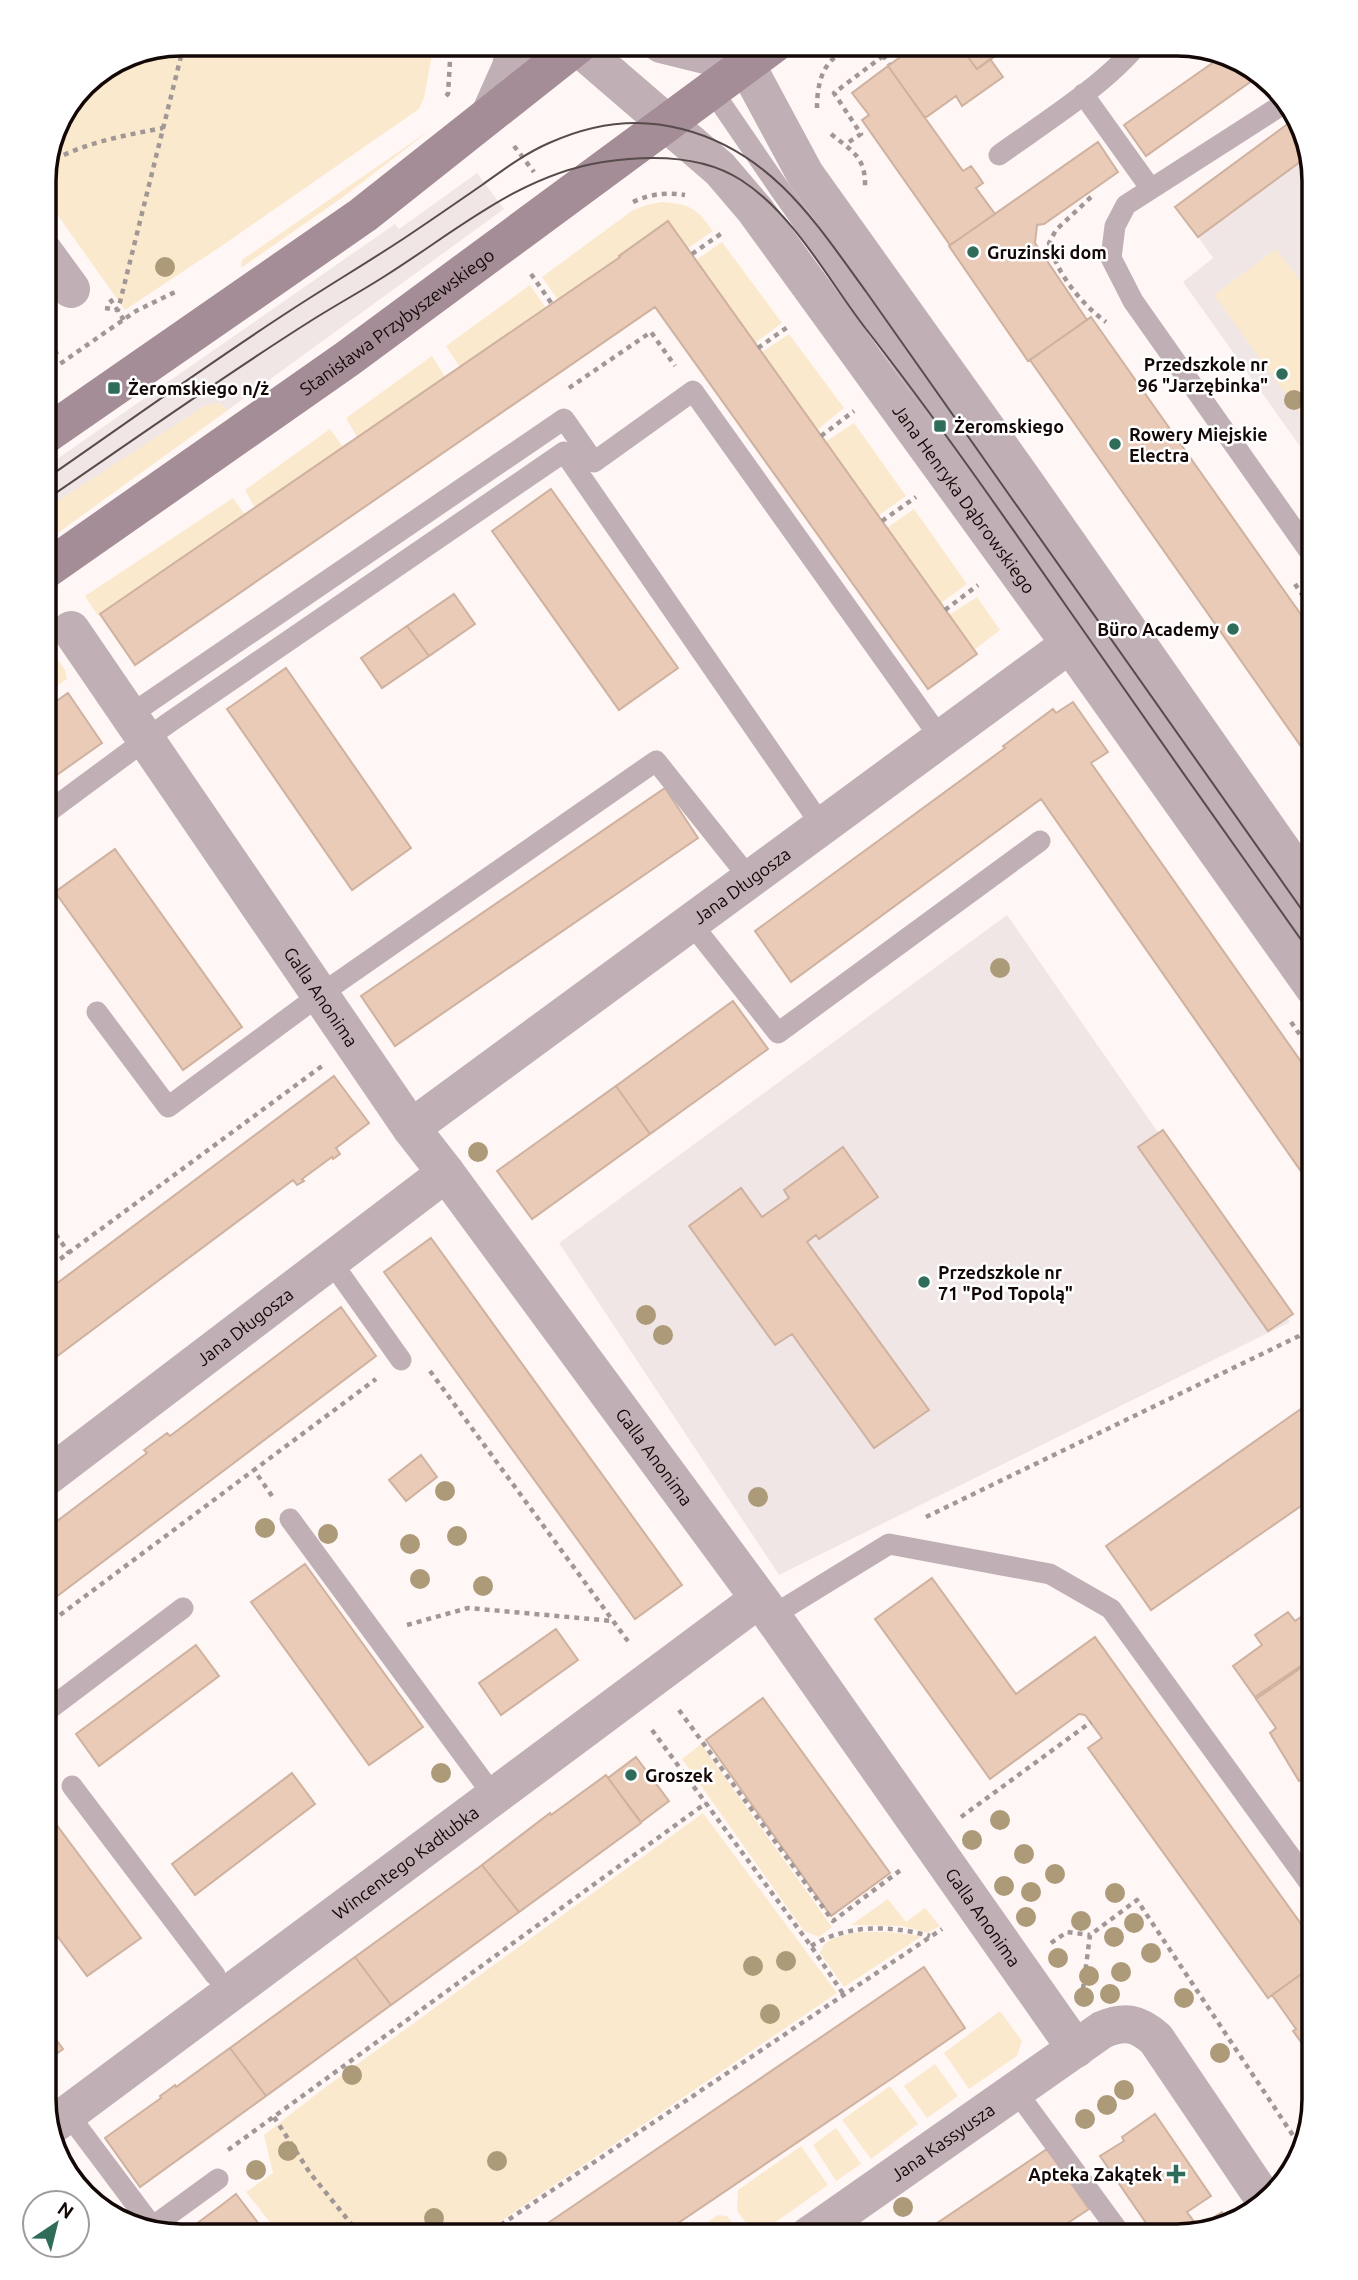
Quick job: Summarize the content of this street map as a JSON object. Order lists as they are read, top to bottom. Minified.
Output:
{"streets":{"main road":["Stanisława Przybyszewskiego"],"street":["Jana Henryka Dąbrowskiego","Jana Długosza","Galla Anonima","Wincentego Kadłubka","Jana Kassyusza"]},"crossings":[["Stanisława Przybyszewskiego","Jana Henryka Dąbrowskiego"],["Jana Henryka Dąbrowskiego","Jana Długosza"],["Jana Długosza","Galla Anonima"],["Galla Anonima","Wincentego Kadłubka"],["Galla Anonima","Jana Kassyusza"]],"places":{"other":["Gruzinski dom","Przedszkole nr 96 \"Jarzębinka\"","Rowery Miejskie Electra","Büro Academy","Przedszkole nr 71 \"Pod Topolą\"","Groszek"],"transit":["Żeromskiego n/ż","Żeromskiego"],"health":["Apteka Zakątek"]},"north":"top right"}
